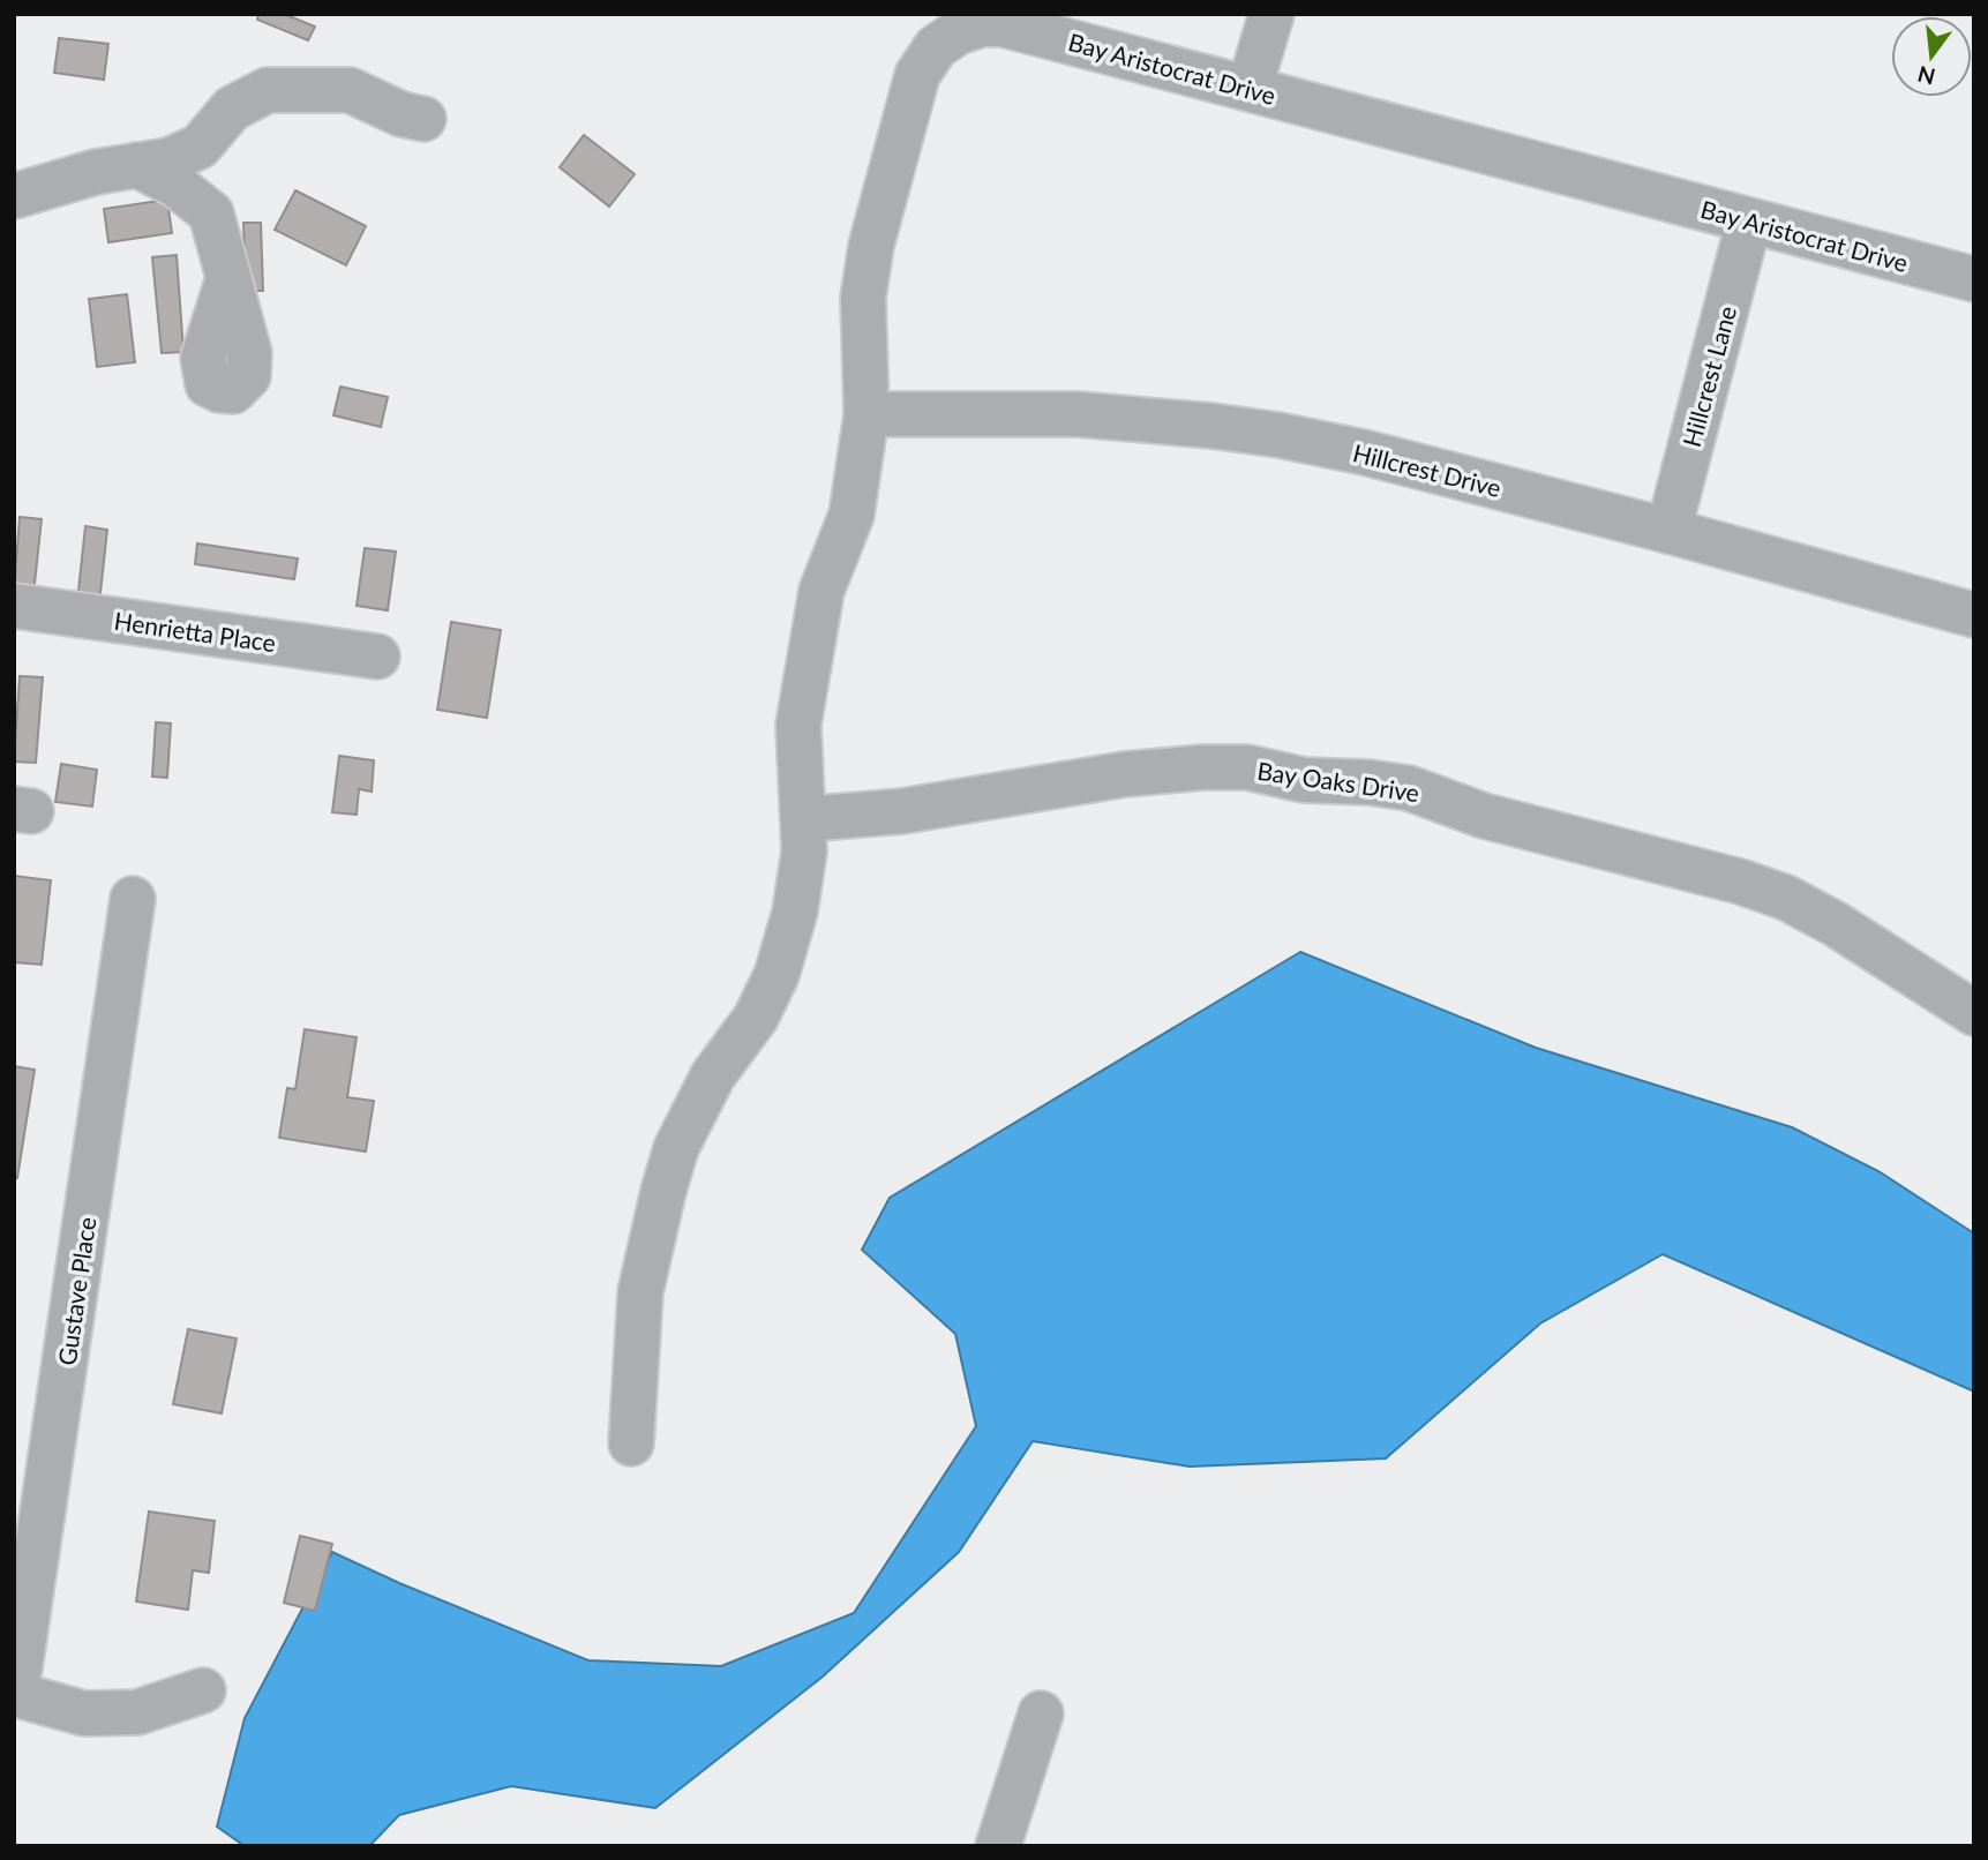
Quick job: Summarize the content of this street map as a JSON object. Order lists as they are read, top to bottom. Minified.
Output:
{"streets":{"street":["Bay Aristocrat Drive","Hillcrest Lane","Hillcrest Drive","Henrietta Place","Bay Oaks Drive","Gustave Place"]},"crossings":[["Bay Aristocrat Drive","Hillcrest Lane"],["Bay Aristocrat Drive","Hillcrest Drive"],["Bay Aristocrat Drive","Bay Oaks Drive"],["Hillcrest Lane","Hillcrest Drive"]],"north":"bottom"}
